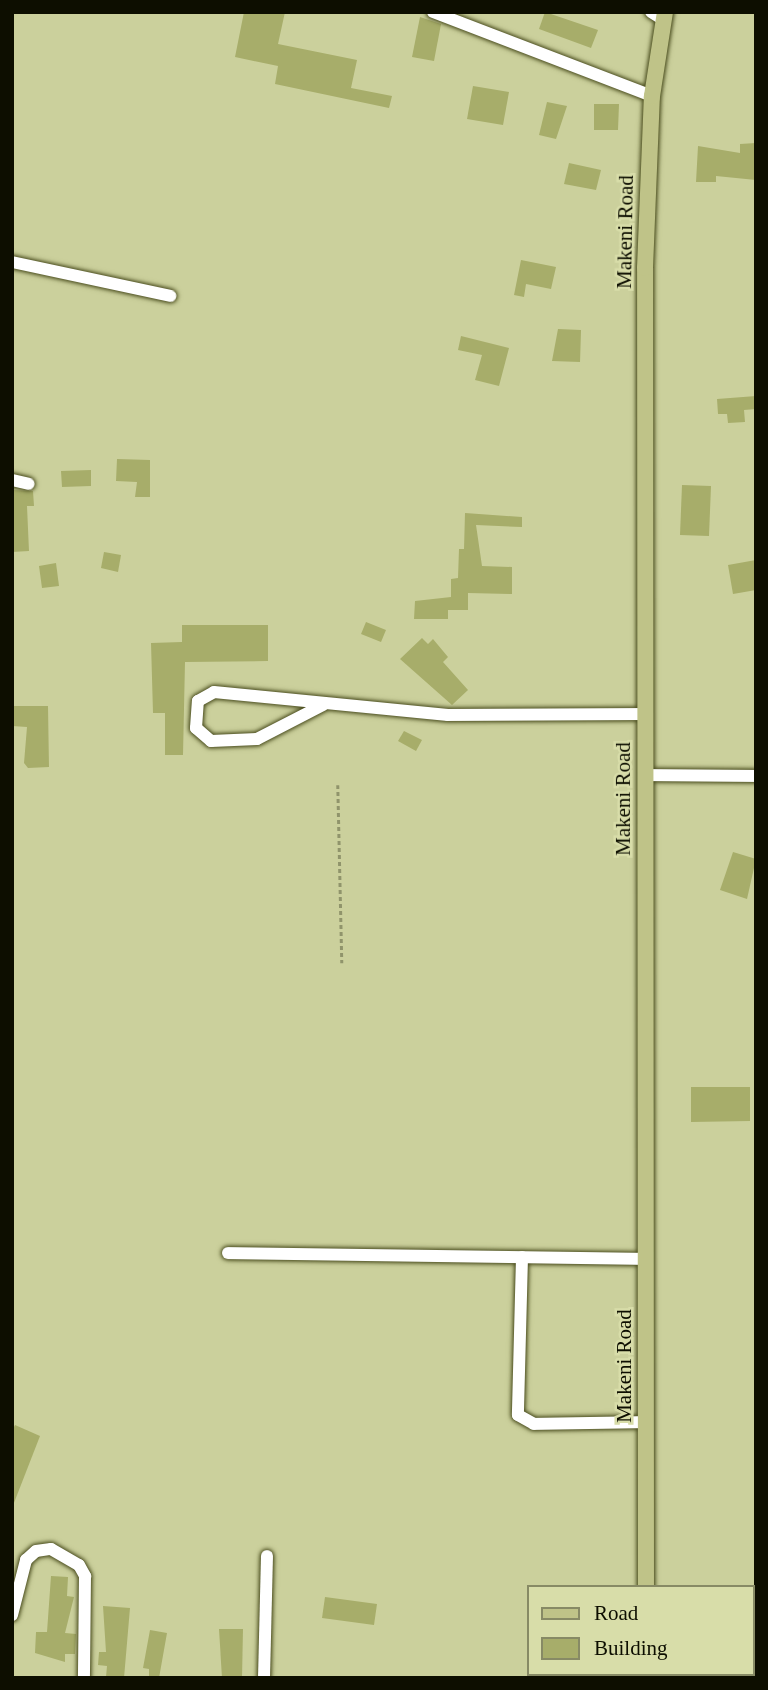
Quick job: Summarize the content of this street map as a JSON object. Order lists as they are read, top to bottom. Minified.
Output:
{"streets":{"main road":["Makeni Road"]},"legend":["Road","Building"]}
